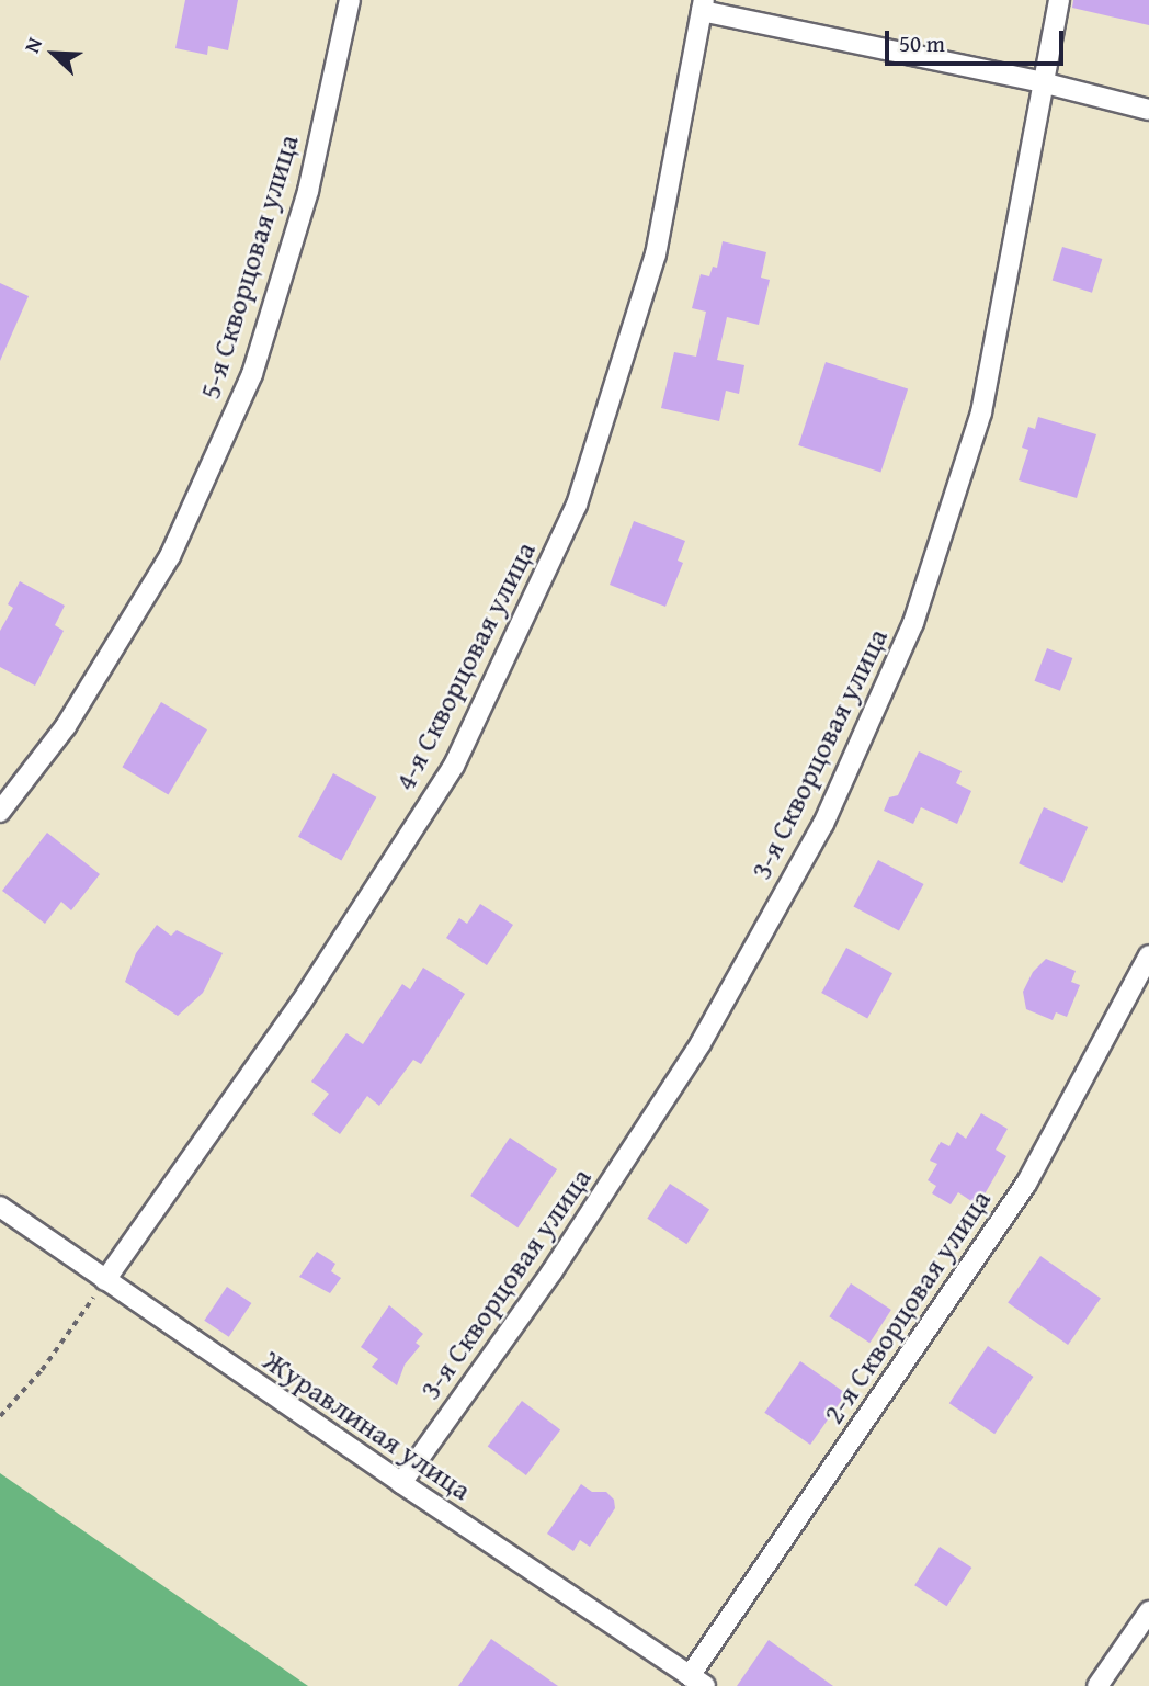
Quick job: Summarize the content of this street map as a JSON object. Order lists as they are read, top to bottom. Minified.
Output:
{"streets":{"street":["5-я Скворцовая улица","4-я Скворцовая улица","3-я Скворцовая улица","2-я Скворцовая улица","Журавлиная улица"]},"crossings":[["4-я Скворцовая улица","Журавлиная улица"],["3-я Скворцовая улица","Журавлиная улица"],["2-я Скворцовая улица","Журавлиная улица"]],"scale_bar":"50 m","north":"top left"}
